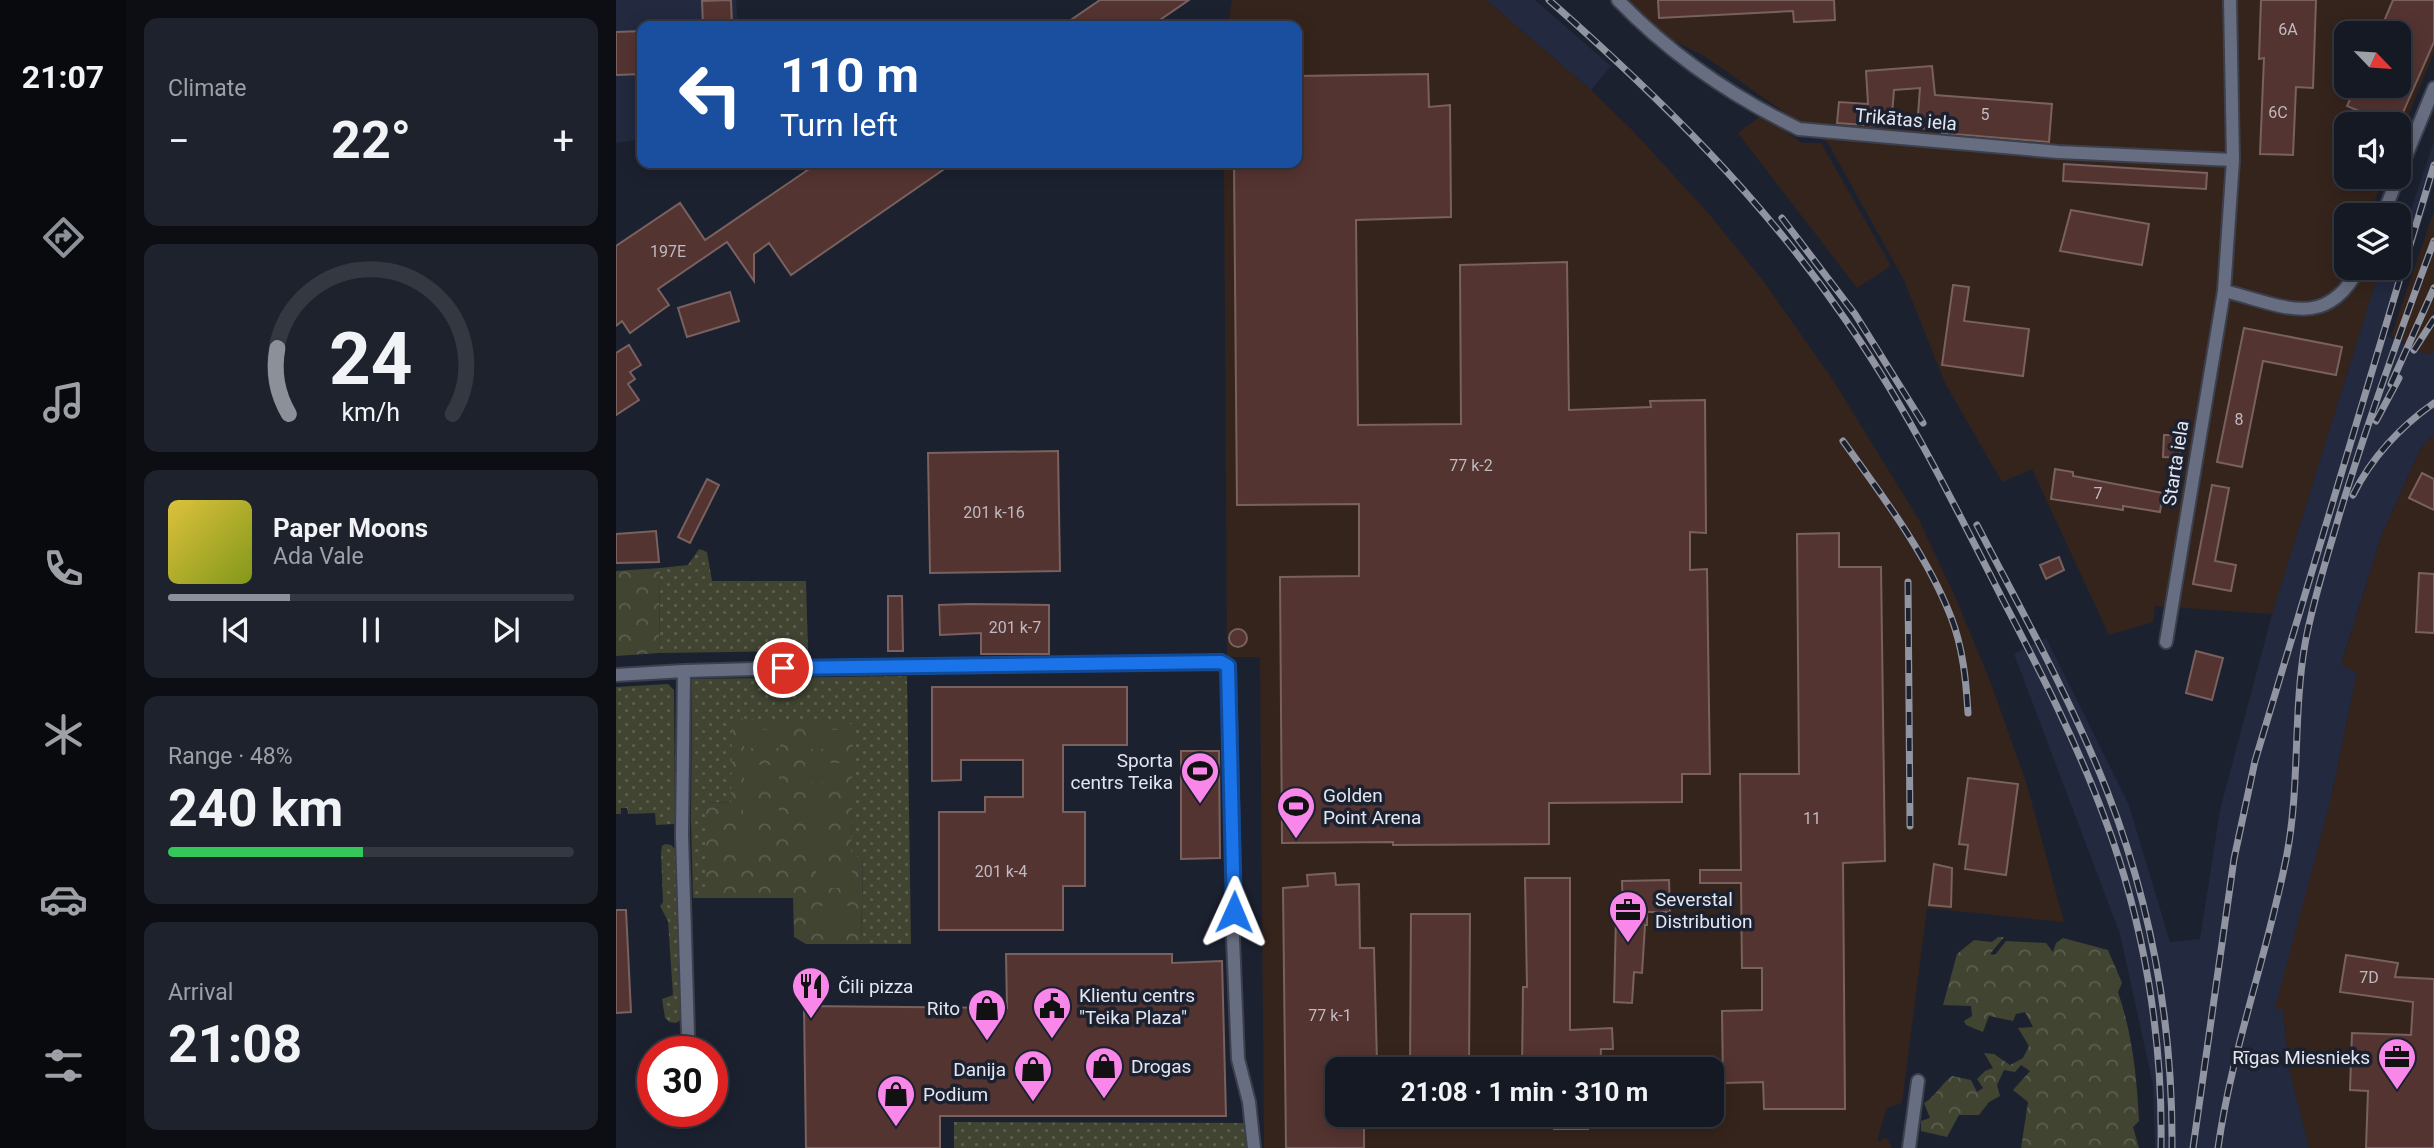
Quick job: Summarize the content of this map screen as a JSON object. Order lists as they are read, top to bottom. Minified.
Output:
{"streets":{"street":["Trikātas iela","Starta iela"]},"crossings":[["Trikātas iela","Starta iela"]],"places":{"sports":["Sporta centrs Teika","Golden Point Arena"],"office":["Severstal Distribution","Rīgas Miesnieks"],"restaurant":["Čili pizza"],"public building":["Klientu centrs \"Teika Plaza\""],"shop":["Rito","Drogas","Danija","Podium"]},"house_numbers":["6A","6C","5","197E","8","77 k-2","7","201 k-16","201 k-7","11","201 k-4","7D","77 k-1"],"north":"bottom right","page":{"tabs":"21:07","tile":["Climate",["Range · 48%","240 km"],["Arrival","21:08"]],"turn":["110 m","Turn left"],"heat":["−","22°","+"],"song":["Paper Moons","Ada Vale"],"limit":"30","trip":"21:08 · 1 min · 310 m","gauge":["24","km/h"]}}
